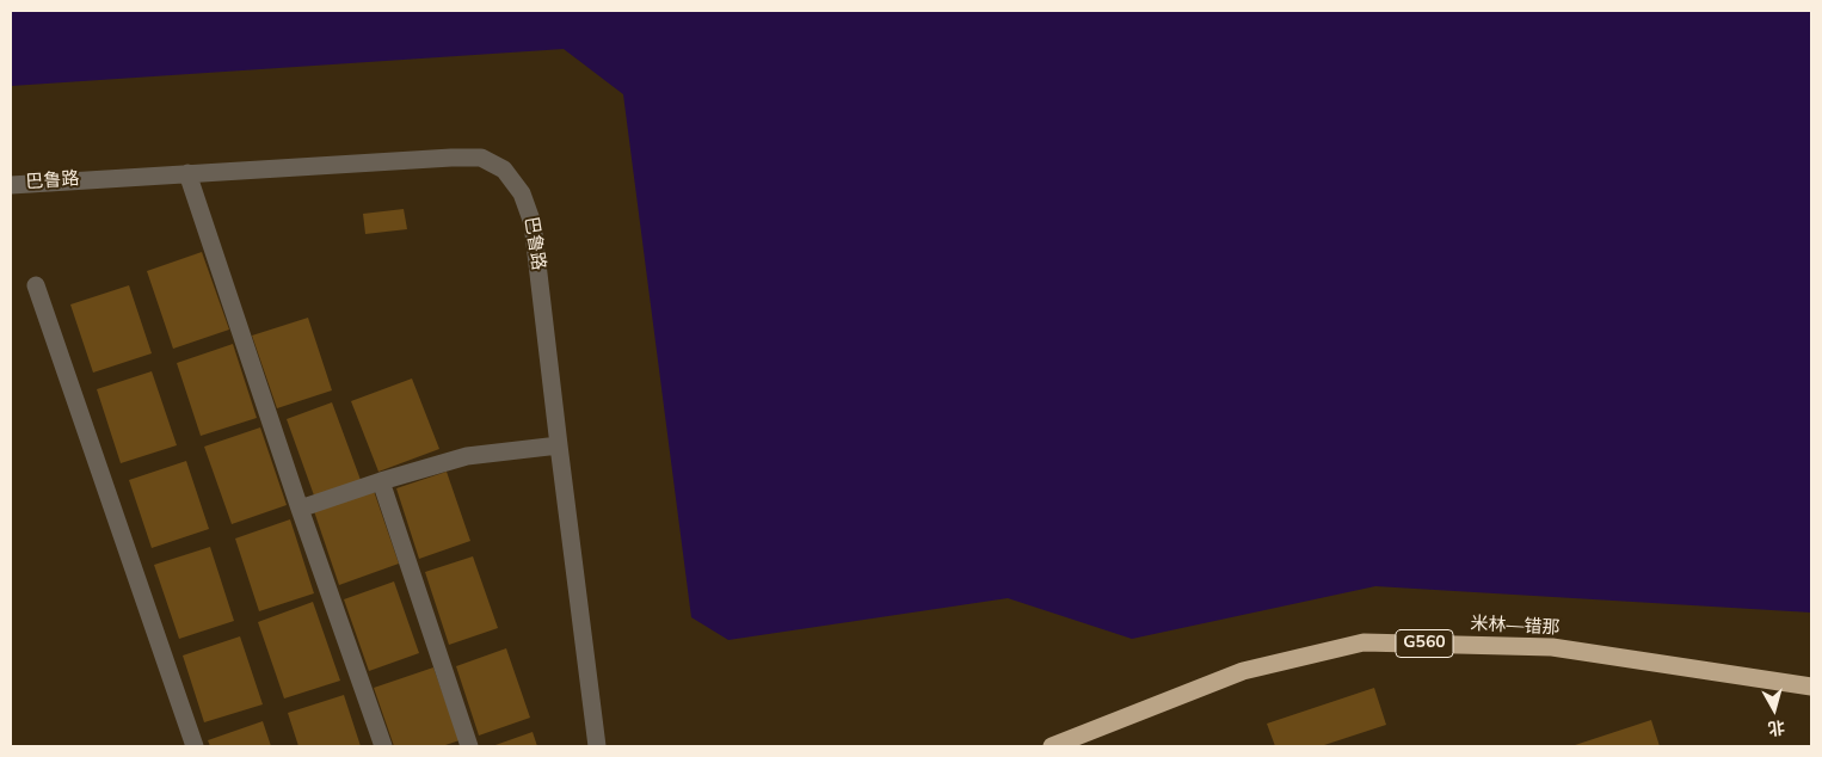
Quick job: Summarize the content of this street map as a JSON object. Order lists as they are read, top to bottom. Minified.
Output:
{"streets":{"highway":["米林—错那","G560"],"street":["巴鲁路"]},"north":"bottom"}
